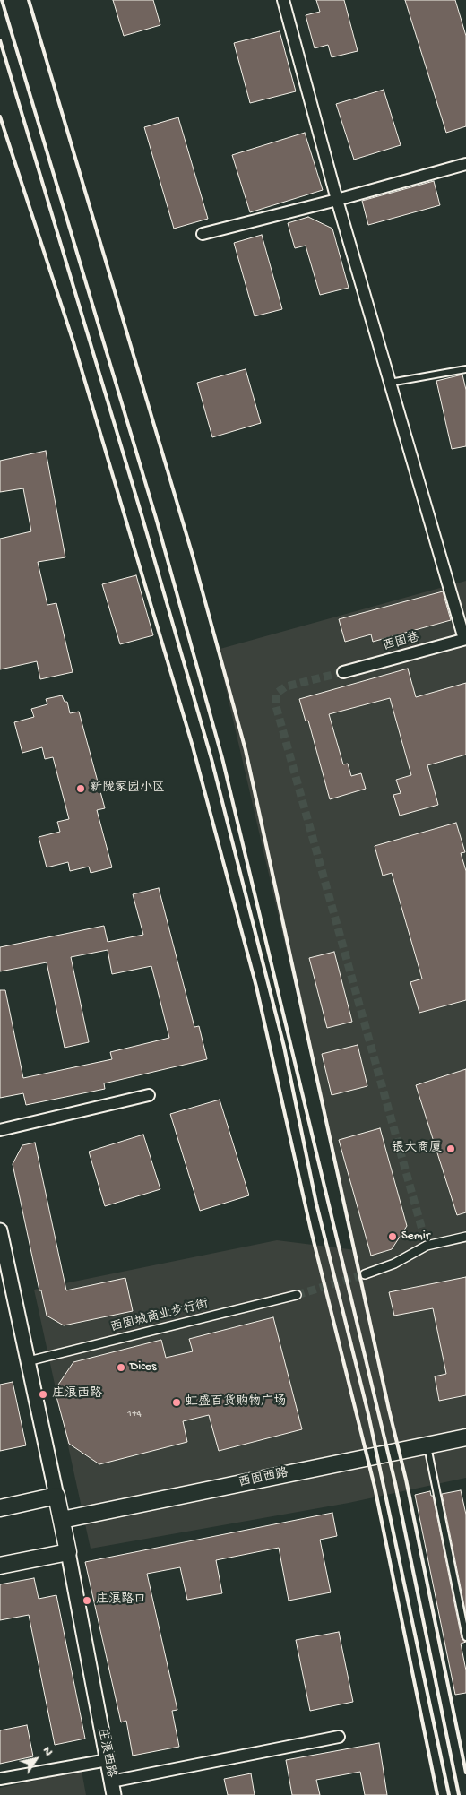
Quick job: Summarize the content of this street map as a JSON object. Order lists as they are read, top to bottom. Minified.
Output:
{"streets":{"main road":["西固西路"],"street":["西固巷","西固城商业步行街","庄浪西路"]},"places":["新陇家园小区","银大商厦","Semir","Dicos","庄浪西路","虹盛百货购物广场","庄浪路口"],"house_numbers":["174"],"north":"top right"}
